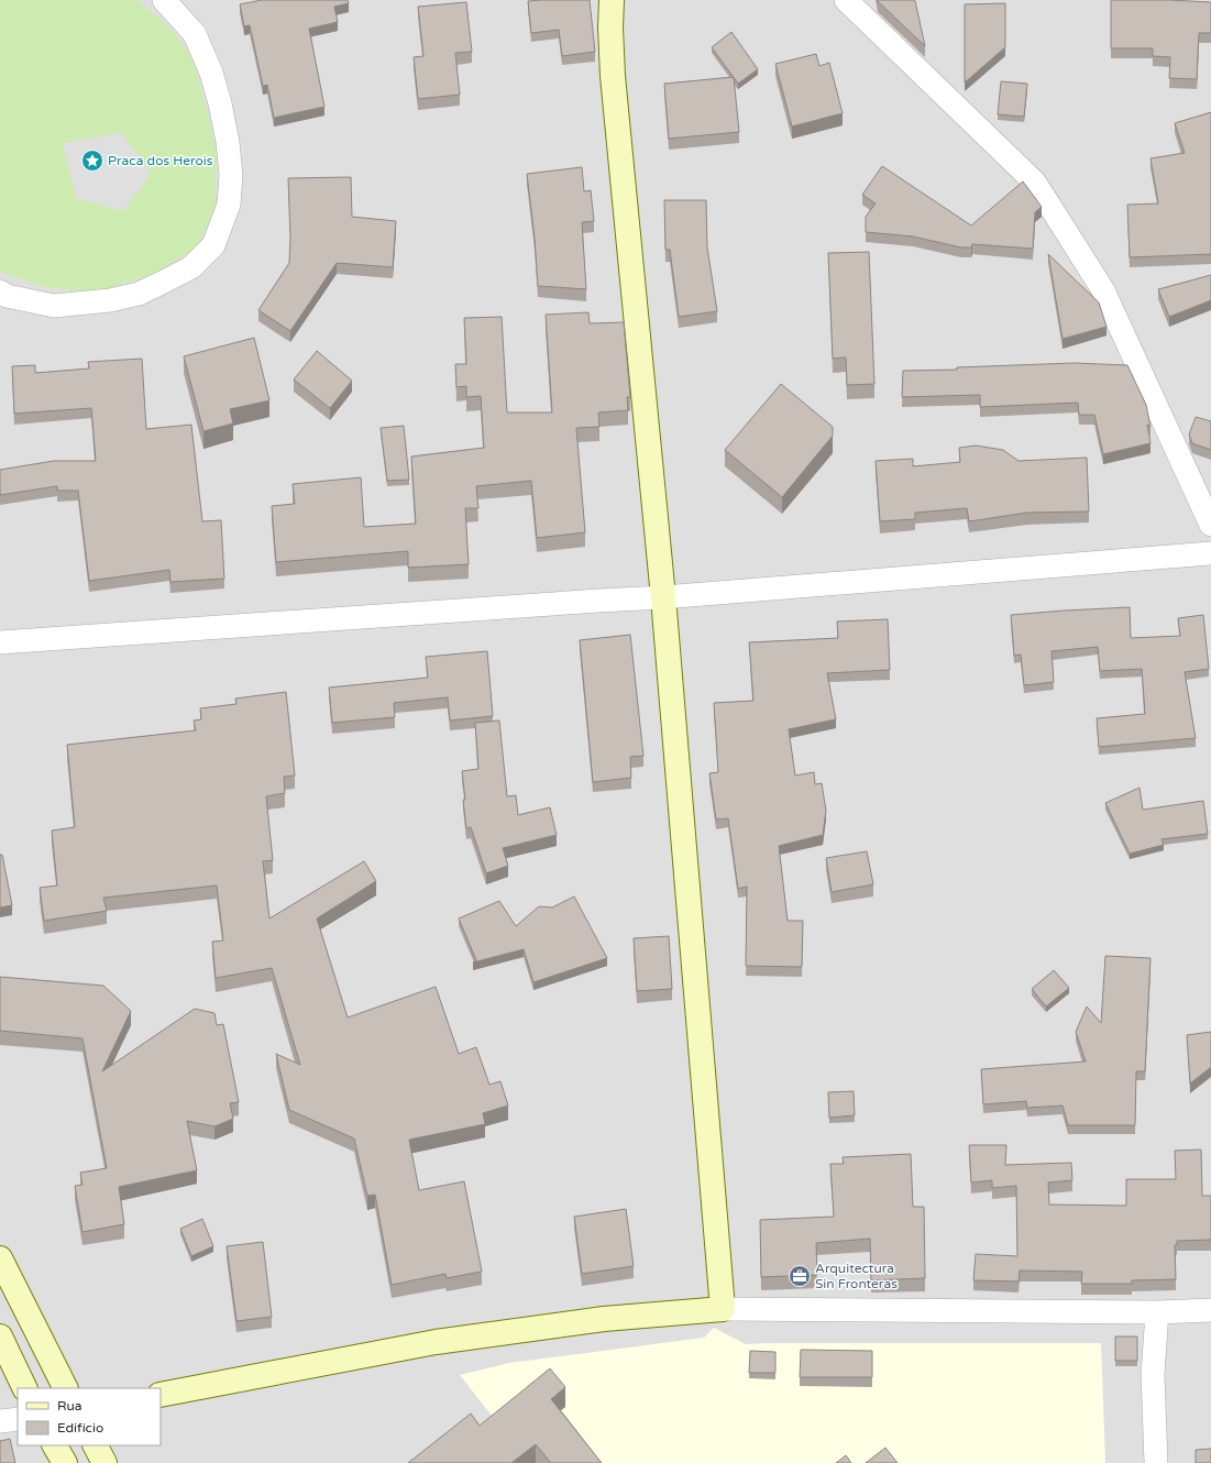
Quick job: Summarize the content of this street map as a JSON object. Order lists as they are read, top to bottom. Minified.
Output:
{"places":{"place":["Praca dos Herois"],"office":["Arquitectura Sin Fronteras"]},"legend":["Rua","Edifício"]}
